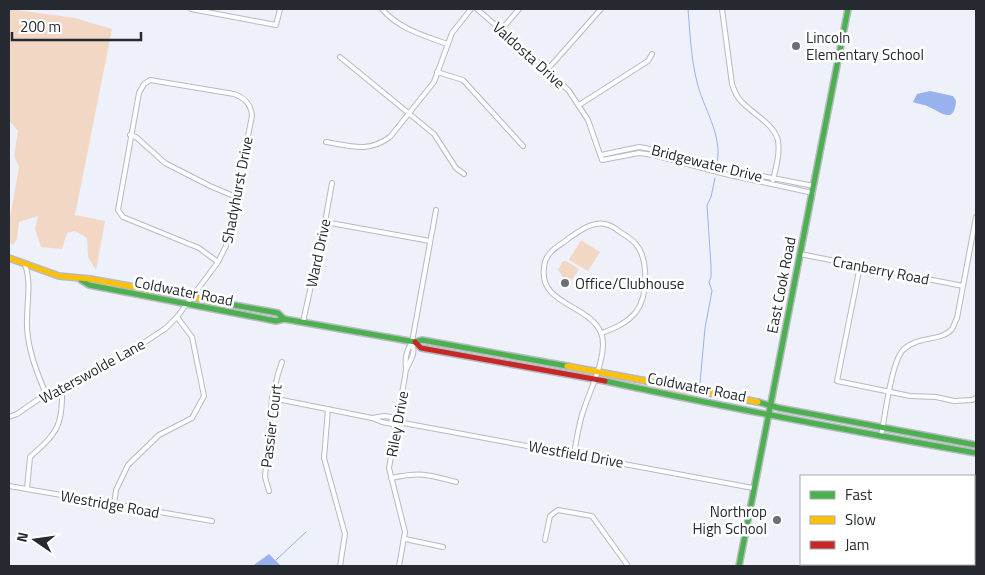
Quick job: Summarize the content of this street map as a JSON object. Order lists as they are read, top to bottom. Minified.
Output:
{"streets":{"main road":["East Cook Road","Coldwater Road"],"street":["Valdosta Drive","Bridgewater Drive","Shadyhurst Drive","Ward Drive","Cranberry Road","Waterswolde Lane","Riley Drive","Passier Court","Westfield Drive","Westridge Road"]},"crossings":[["Valdosta Drive","Bridgewater Drive"],["Bridgewater Drive","East Cook Road"],["Shadyhurst Drive","Coldwater Road"],["Shadyhurst Drive","Waterswolde Lane"],["Ward Drive","Coldwater Road"],["Cranberry Road","East Cook Road"],["East Cook Road","Coldwater Road"],["East Cook Road","Westfield Drive"],["Coldwater Road","Waterswolde Lane"],["Coldwater Road","Riley Drive"],["Riley Drive","Westfield Drive"],["Passier Court","Westfield Drive"]],"places":["Lincoln Elementary School","Office/Clubhouse","Northrop High School"],"legend":["Fast","Slow","Jam"],"scale_bar":"200 m","north":"left"}
